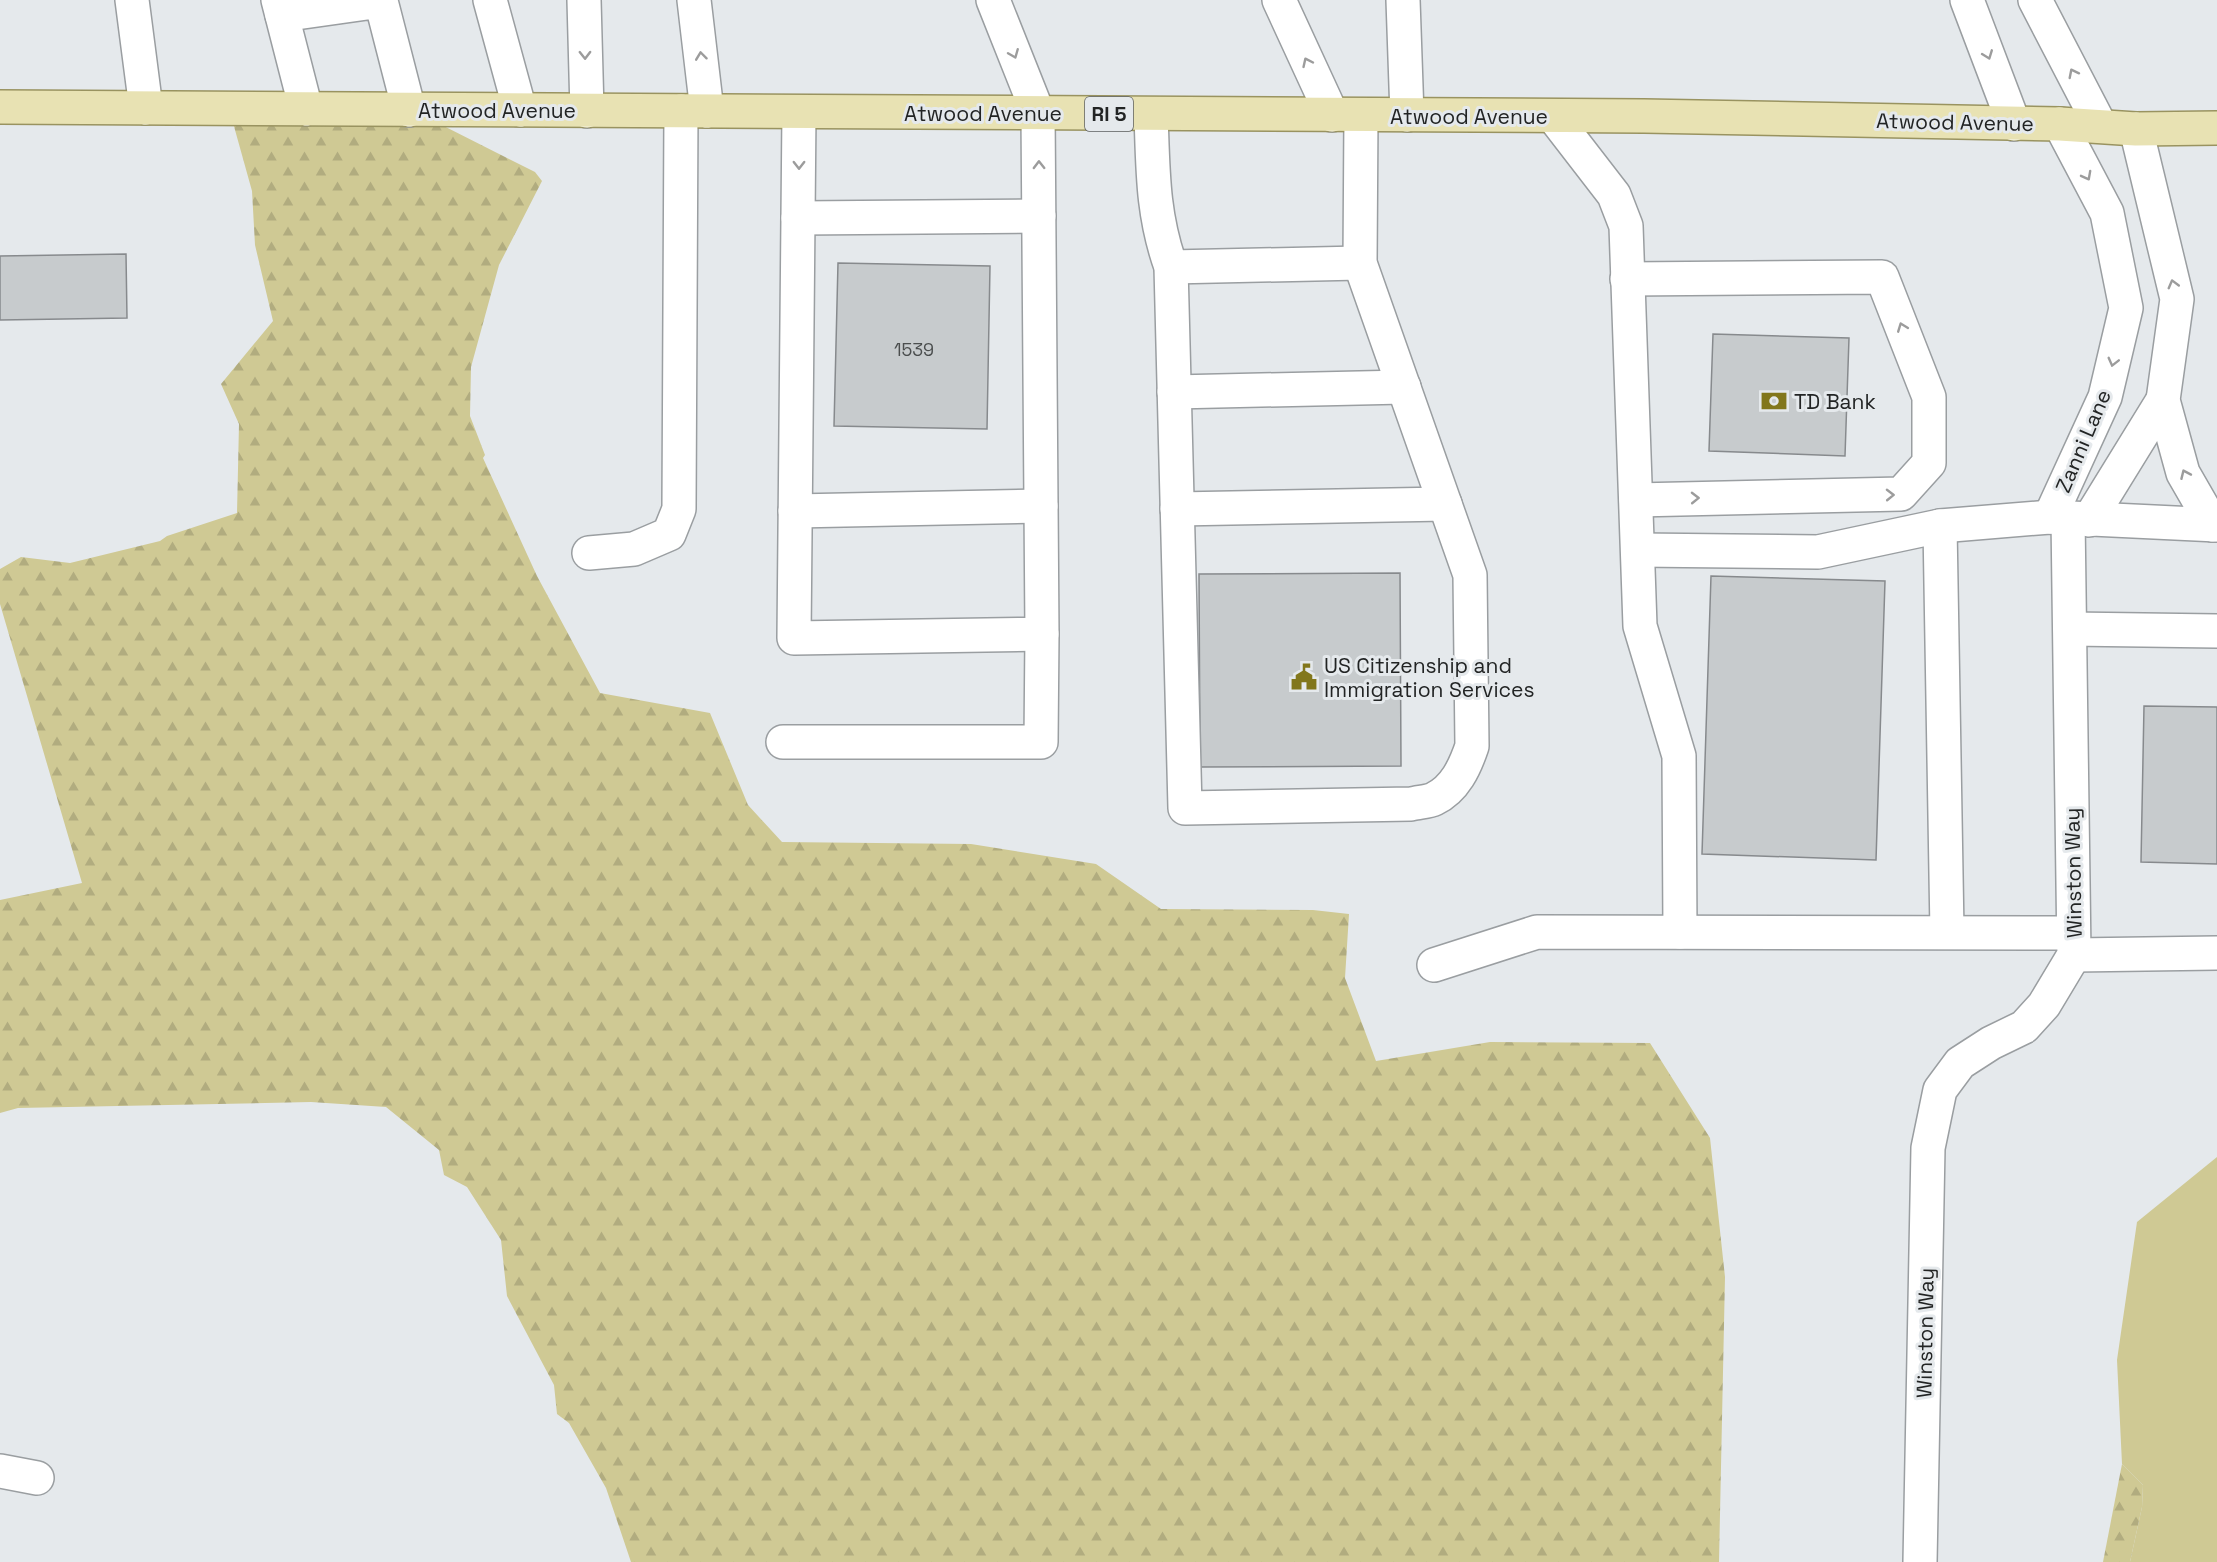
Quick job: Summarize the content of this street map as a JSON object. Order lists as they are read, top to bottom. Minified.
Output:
{"streets":{"main road":["Atwood Avenue","RI 5"],"street":["Zanni Lane","Winston Way"]},"crossings":[["Atwood Avenue","Zanni Lane"],["Zanni Lane","Winston Way"]],"places":{"bank":["TD Bank"],"public building":["US Citizenship and Immigration Services"]},"house_numbers":["1539"]}
